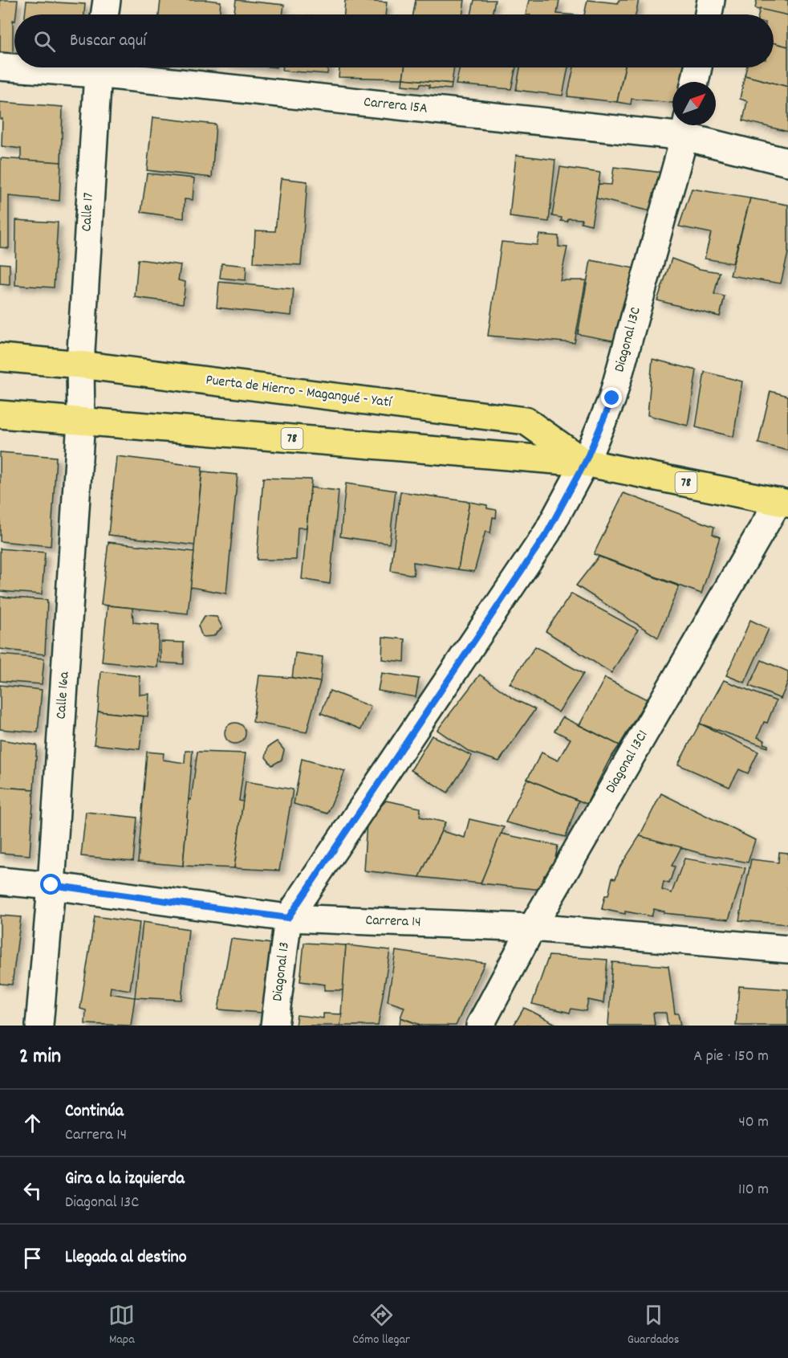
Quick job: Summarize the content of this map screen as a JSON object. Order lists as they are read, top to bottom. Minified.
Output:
{"streets":{"highway":["Puerta de Hierro - Magangué - Yatí","78"],"street":["Carrera 15A","Calle 17","Diagonal 13C","Calle 16a","Diagonal 13C1","Carrera 14","Diagonal 13"]},"crossings":[["Carrera 15A","Diagonal 13C"],["Calle 17","Puerta de Hierro - Magangué - Yatí"],["Calle 17","Calle 16a"],["Diagonal 13C","Puerta de Hierro - Magangué - Yatí"],["Diagonal 13C","Carrera 14"],["Diagonal 13C","Diagonal 13"],["Puerta de Hierro - Magangué - Yatí","Calle 16a"],["Puerta de Hierro - Magangué - Yatí","Diagonal 13C1"],["Calle 16a","Carrera 14"],["Diagonal 13C1","Carrera 14"],["Carrera 14","Diagonal 13"]],"north":"top right","page":{"search":"Buscar aquí","heading":["2 min","A pie · 150 m"],"list":[["Continúa","Carrera 14","40 m"],["Gira a la izquierda","Diagonal 13C","110 m"],"Llegada al destino"],"nav":["Mapa","Cómo llegar","Guardados"]}}
